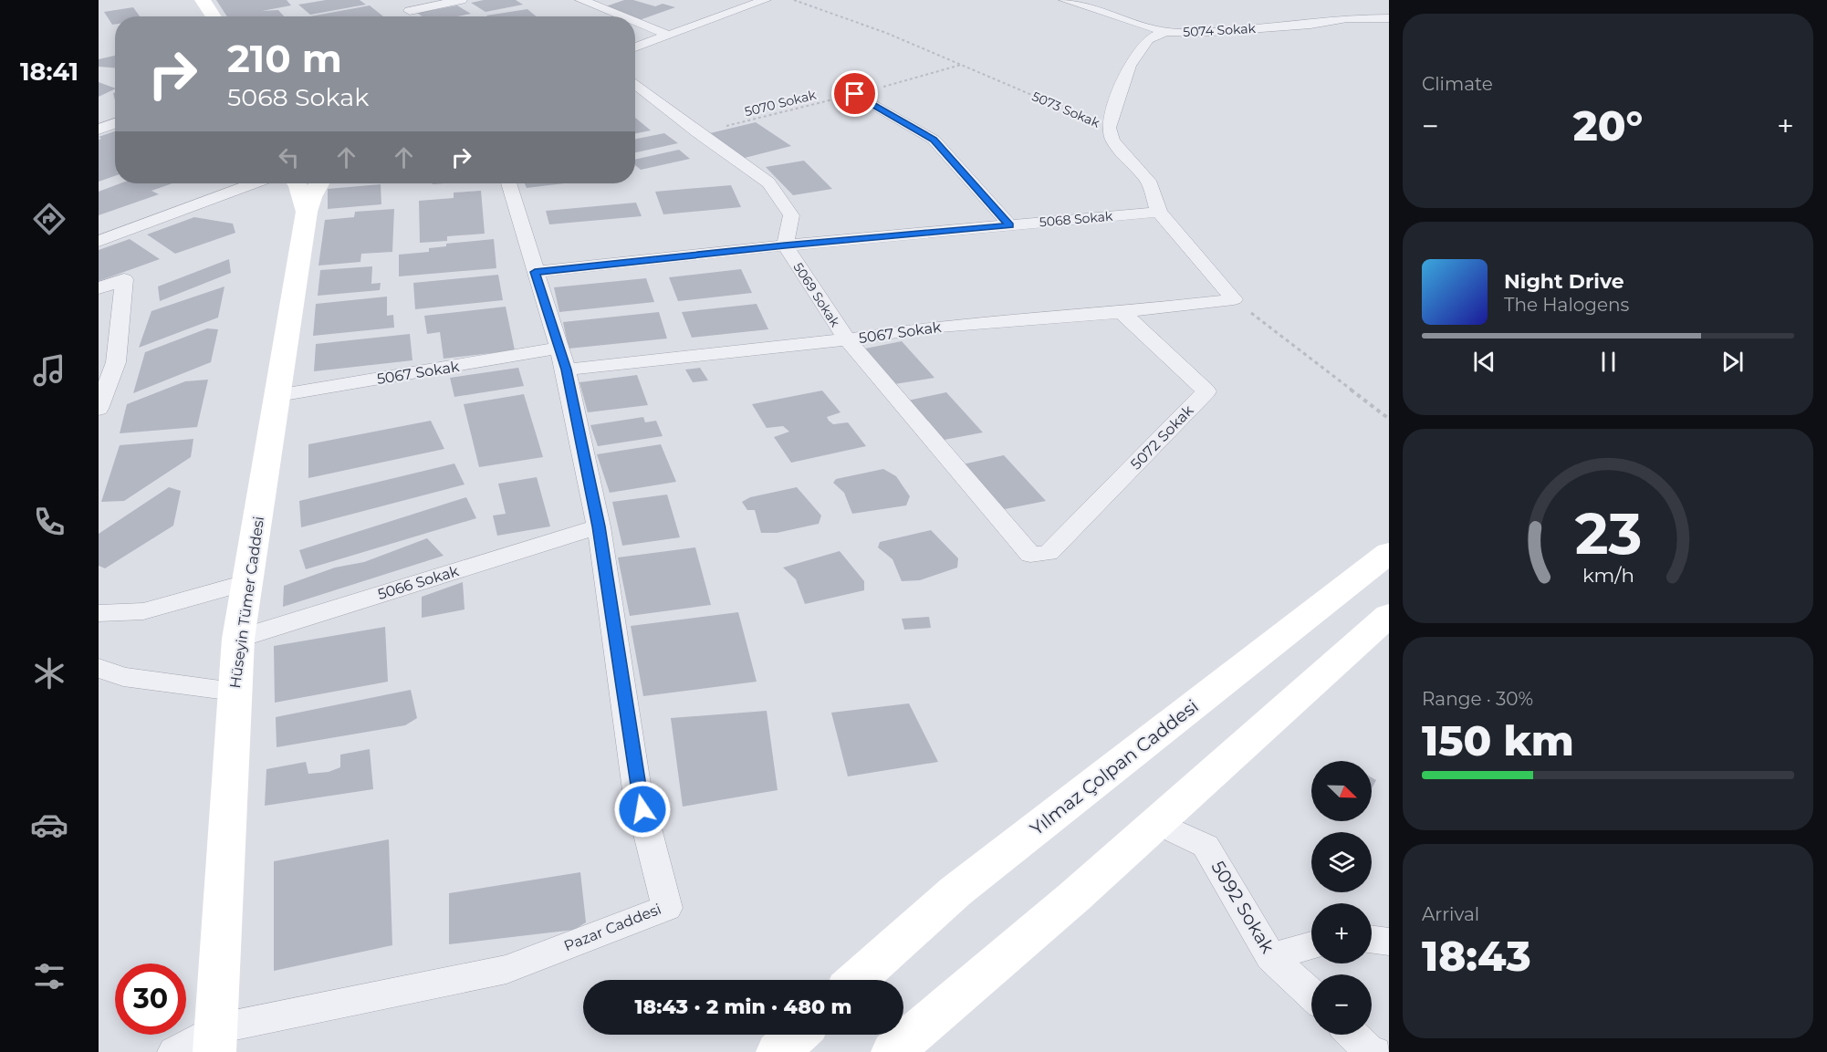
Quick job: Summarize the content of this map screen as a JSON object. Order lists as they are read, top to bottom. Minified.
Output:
{"streets":{"main road":["Hüseyin Tümer Caddesi","Yılmaz Çolpan Caddesi"],"street":["5074 Sokak","5073 Sokak","5068 Sokak","5069 Sokak","5067 Sokak","5072 Sokak","5066 Sokak","5092 Sokak","Pazar Caddesi"],"path":["5070 Sokak"]},"crossings":[["5074 Sokak","5073 Sokak"],["5070 Sokak","5073 Sokak"],["5073 Sokak","5068 Sokak"],["5073 Sokak","5067 Sokak"],["5068 Sokak","5069 Sokak"],["5068 Sokak","Pazar Caddesi"],["5069 Sokak","5067 Sokak"],["5069 Sokak","5072 Sokak"],["5067 Sokak","5072 Sokak"],["5067 Sokak","Hüseyin Tümer Caddesi"],["5067 Sokak","Pazar Caddesi"],["5066 Sokak","Hüseyin Tümer Caddesi"],["5066 Sokak","Pazar Caddesi"],["Hüseyin Tümer Caddesi","Pazar Caddesi"]],"north":"bottom right","page":{"tabs":"18:41","tile":["Climate",["Range · 30%","150 km"],["Arrival","18:43"]],"turn":["210 m","5068 Sokak"],"heat":["−","20°","+"],"song":["Night Drive","The Halogens"],"map_buttons":["+","−"],"limit":"30","trip":"18:43 · 2 min · 480 m","gauge":["23","km/h"]}}
